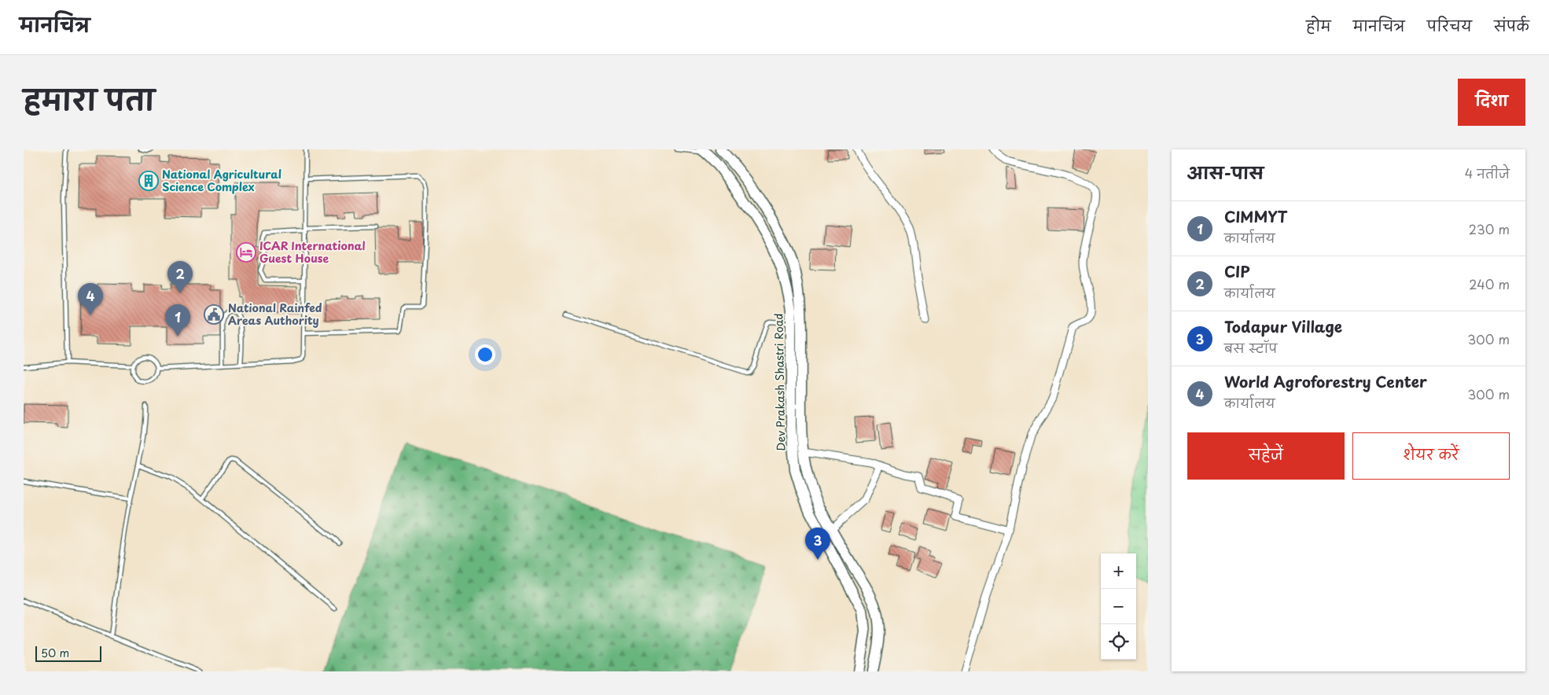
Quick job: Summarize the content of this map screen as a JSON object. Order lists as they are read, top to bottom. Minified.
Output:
{"streets":{"street":["Dev Prakash Shastri Road"]},"places":{"building":["National Agricultural Science Complex"],"hotel":["ICAR International Guest House"],"public building":["National Rainfed Areas Authority"]},"scale_bar":"50 m","page":{"header":"मानचित्र","nav":["होम","मानचित्र","परिचय","संपर्क"],"title":"हमारा पता","buttons":["दिशा",["सहेजें","शेयर करें"]],"heading":["आस-पास","4 नतीजे"],"list":[{"mark":"1","name":"CIMMYT","note":"कार्यालय","value":"230 m"},{"mark":"2","name":"CIP","note":"कार्यालय","value":"240 m"},{"mark":"3","name":"Todapur Village","note":"बस स्टॉप","value":"300 m"},{"mark":"4","name":"World Agroforestry Center","note":"कार्यालय","value":"300 m"}],"pins":["2","4","1","3"],"map_buttons":["+","−"],"scale":"50 m"}}
